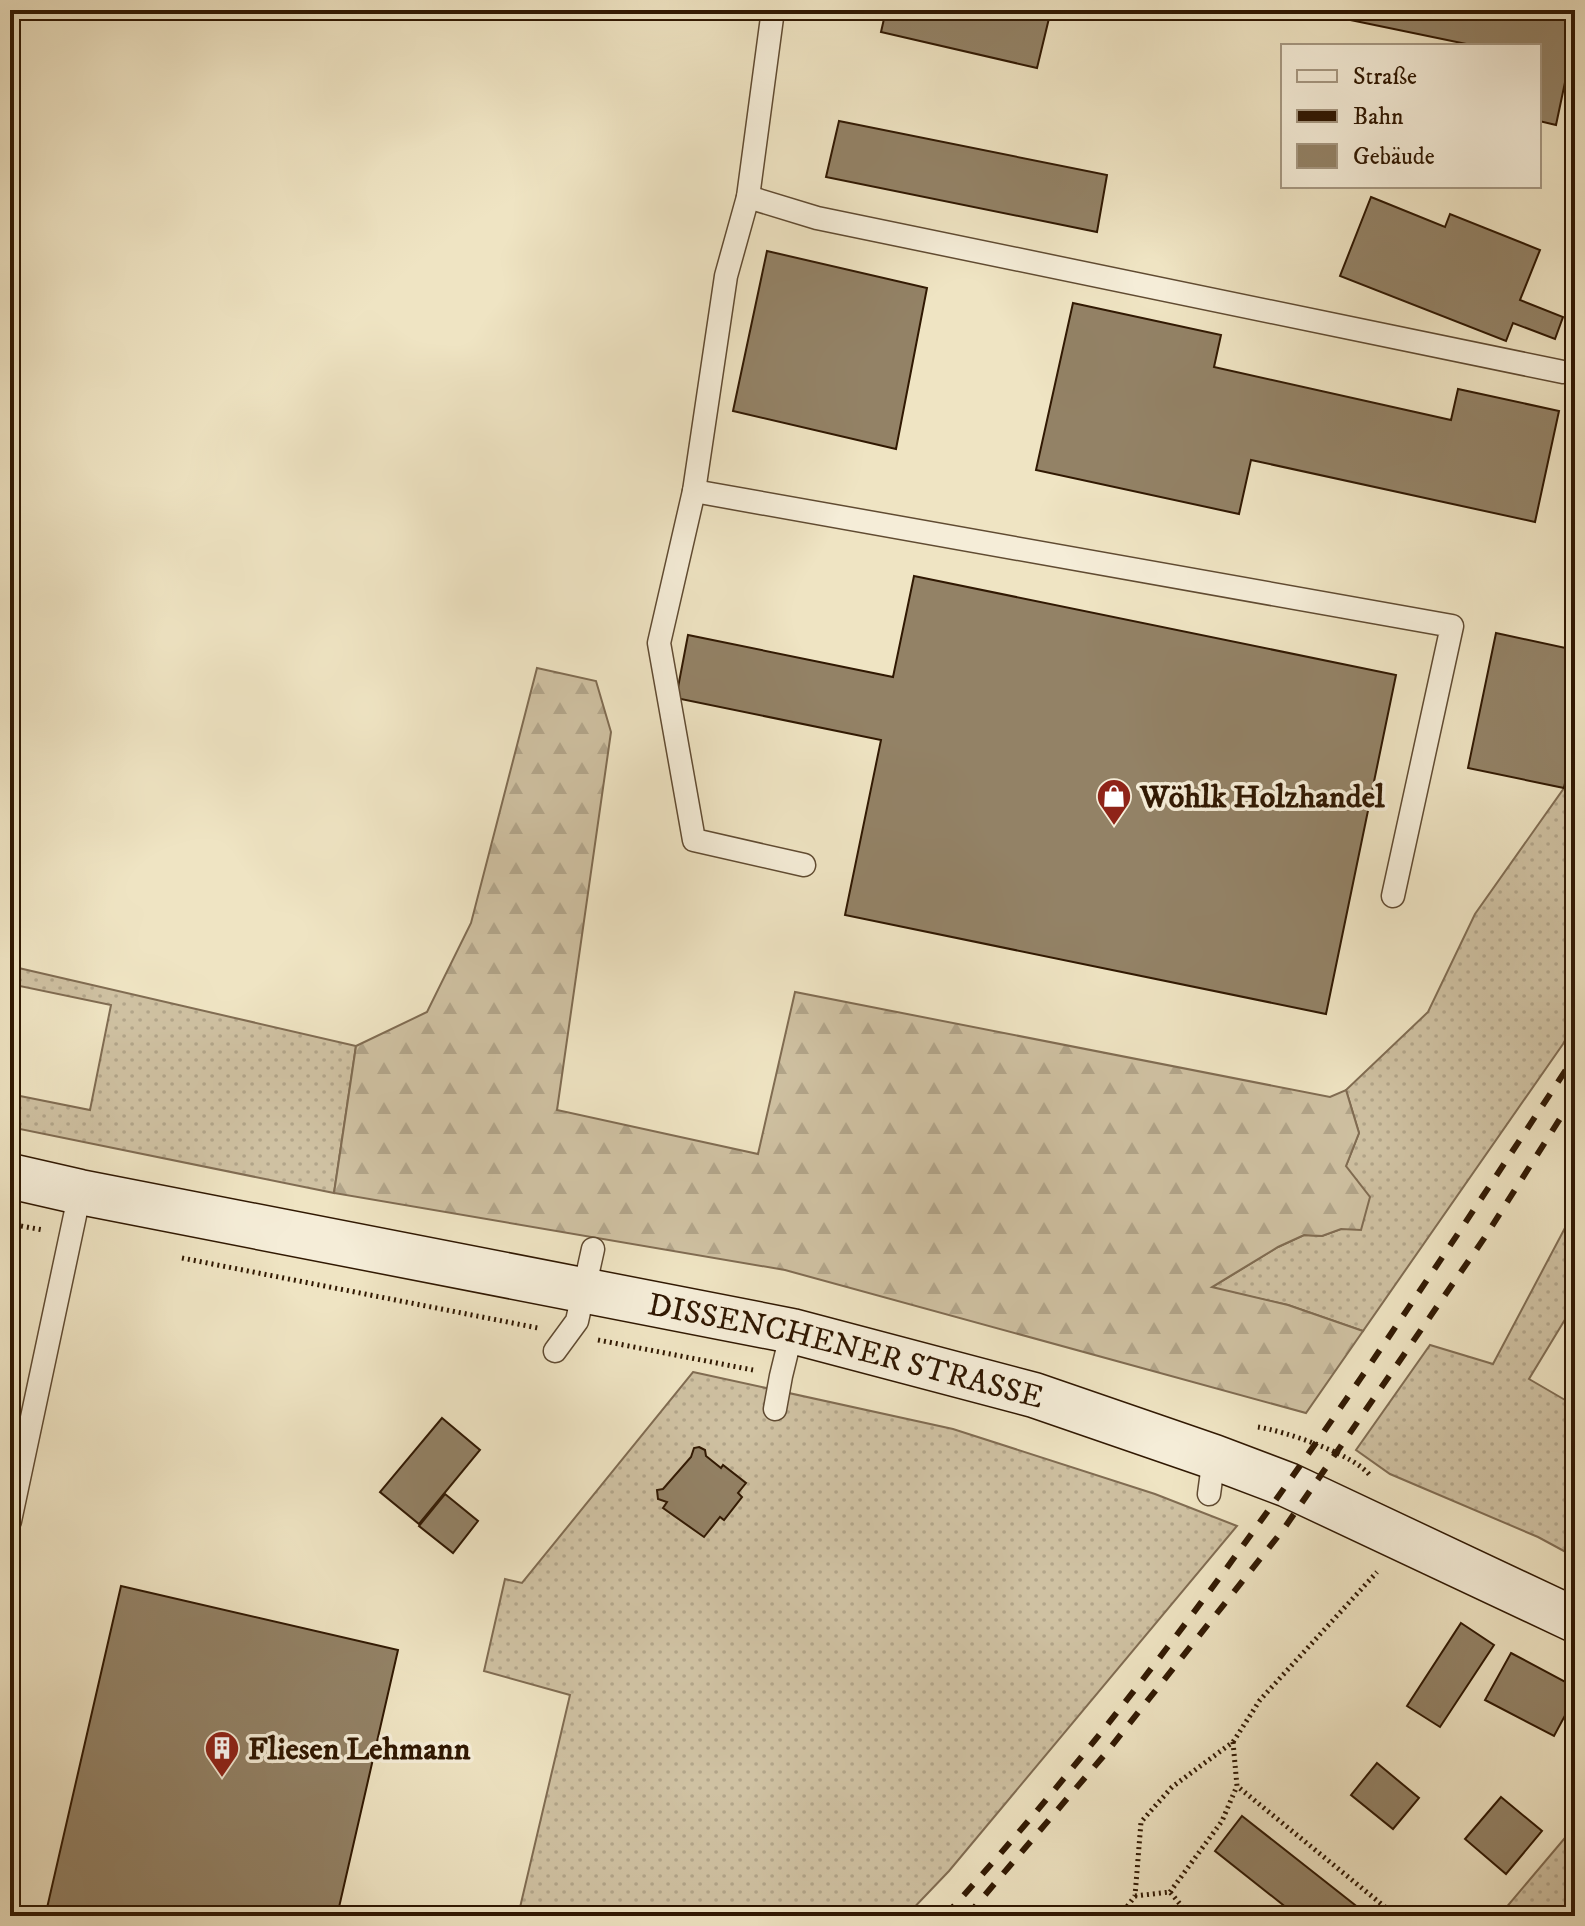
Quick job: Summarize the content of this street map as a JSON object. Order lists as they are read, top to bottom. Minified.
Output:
{"streets":{"main road":["DISSENCHENER STRASSE"]},"places":{"shop":["Wöhlk Holzhandel"],"building":["Fliesen Lehmann"]},"legend":["Straße","Bahn","Gebäude"]}
